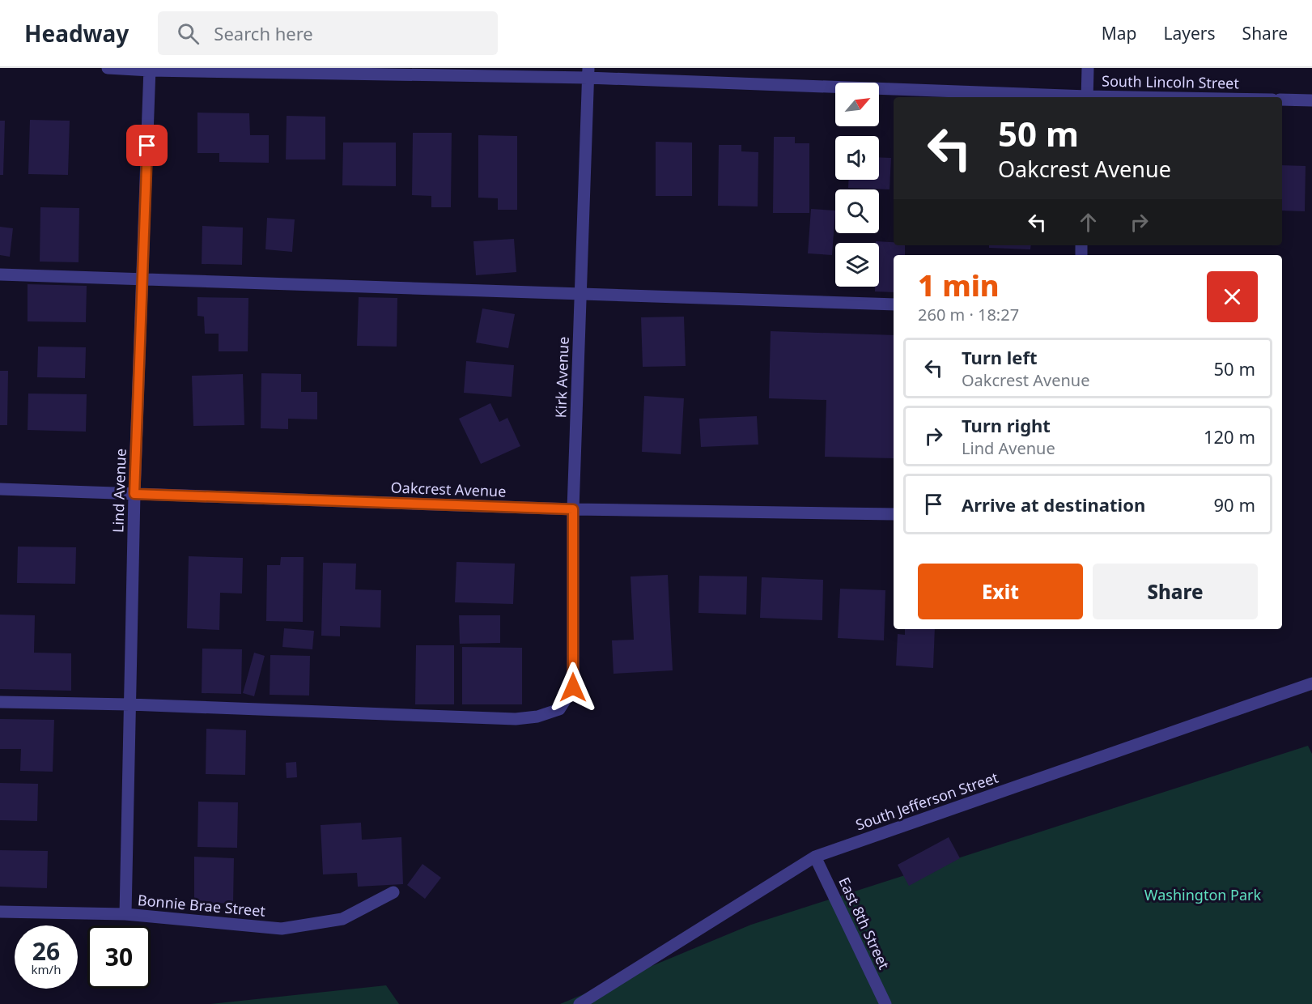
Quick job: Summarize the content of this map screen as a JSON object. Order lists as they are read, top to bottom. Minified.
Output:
{"streets":{"street":["South Lincoln Street","Kirk Avenue","Oakcrest Avenue","Lind Avenue","South Jefferson Street","Bonnie Brae Street","East 8th Street"]},"crossings":[["South Lincoln Street","Kirk Avenue"],["South Lincoln Street","Lind Avenue"],["Kirk Avenue","Oakcrest Avenue"],["Kirk Avenue","Lind Avenue"],["Oakcrest Avenue","Lind Avenue"],["Lind Avenue","Bonnie Brae Street"],["South Jefferson Street","East 8th Street"]],"parks":["Washington Park"],"north":"top right","page":{"header":"Headway","search":"Search here","nav":["Map","Layers","Share"],"turn":["50 m","Oakcrest Avenue"],"heading":["1 min","260 m · 18:27"],"list":[{"name":"Turn left","note":"Oakcrest Avenue","value":"50 m"},{"name":"Turn right","note":"Lind Avenue","value":"120 m"},{"name":"Arrive at destination","value":"90 m"}],"buttons":["Exit","Share"],"speed":"26 km/h","limit":"30"}}
